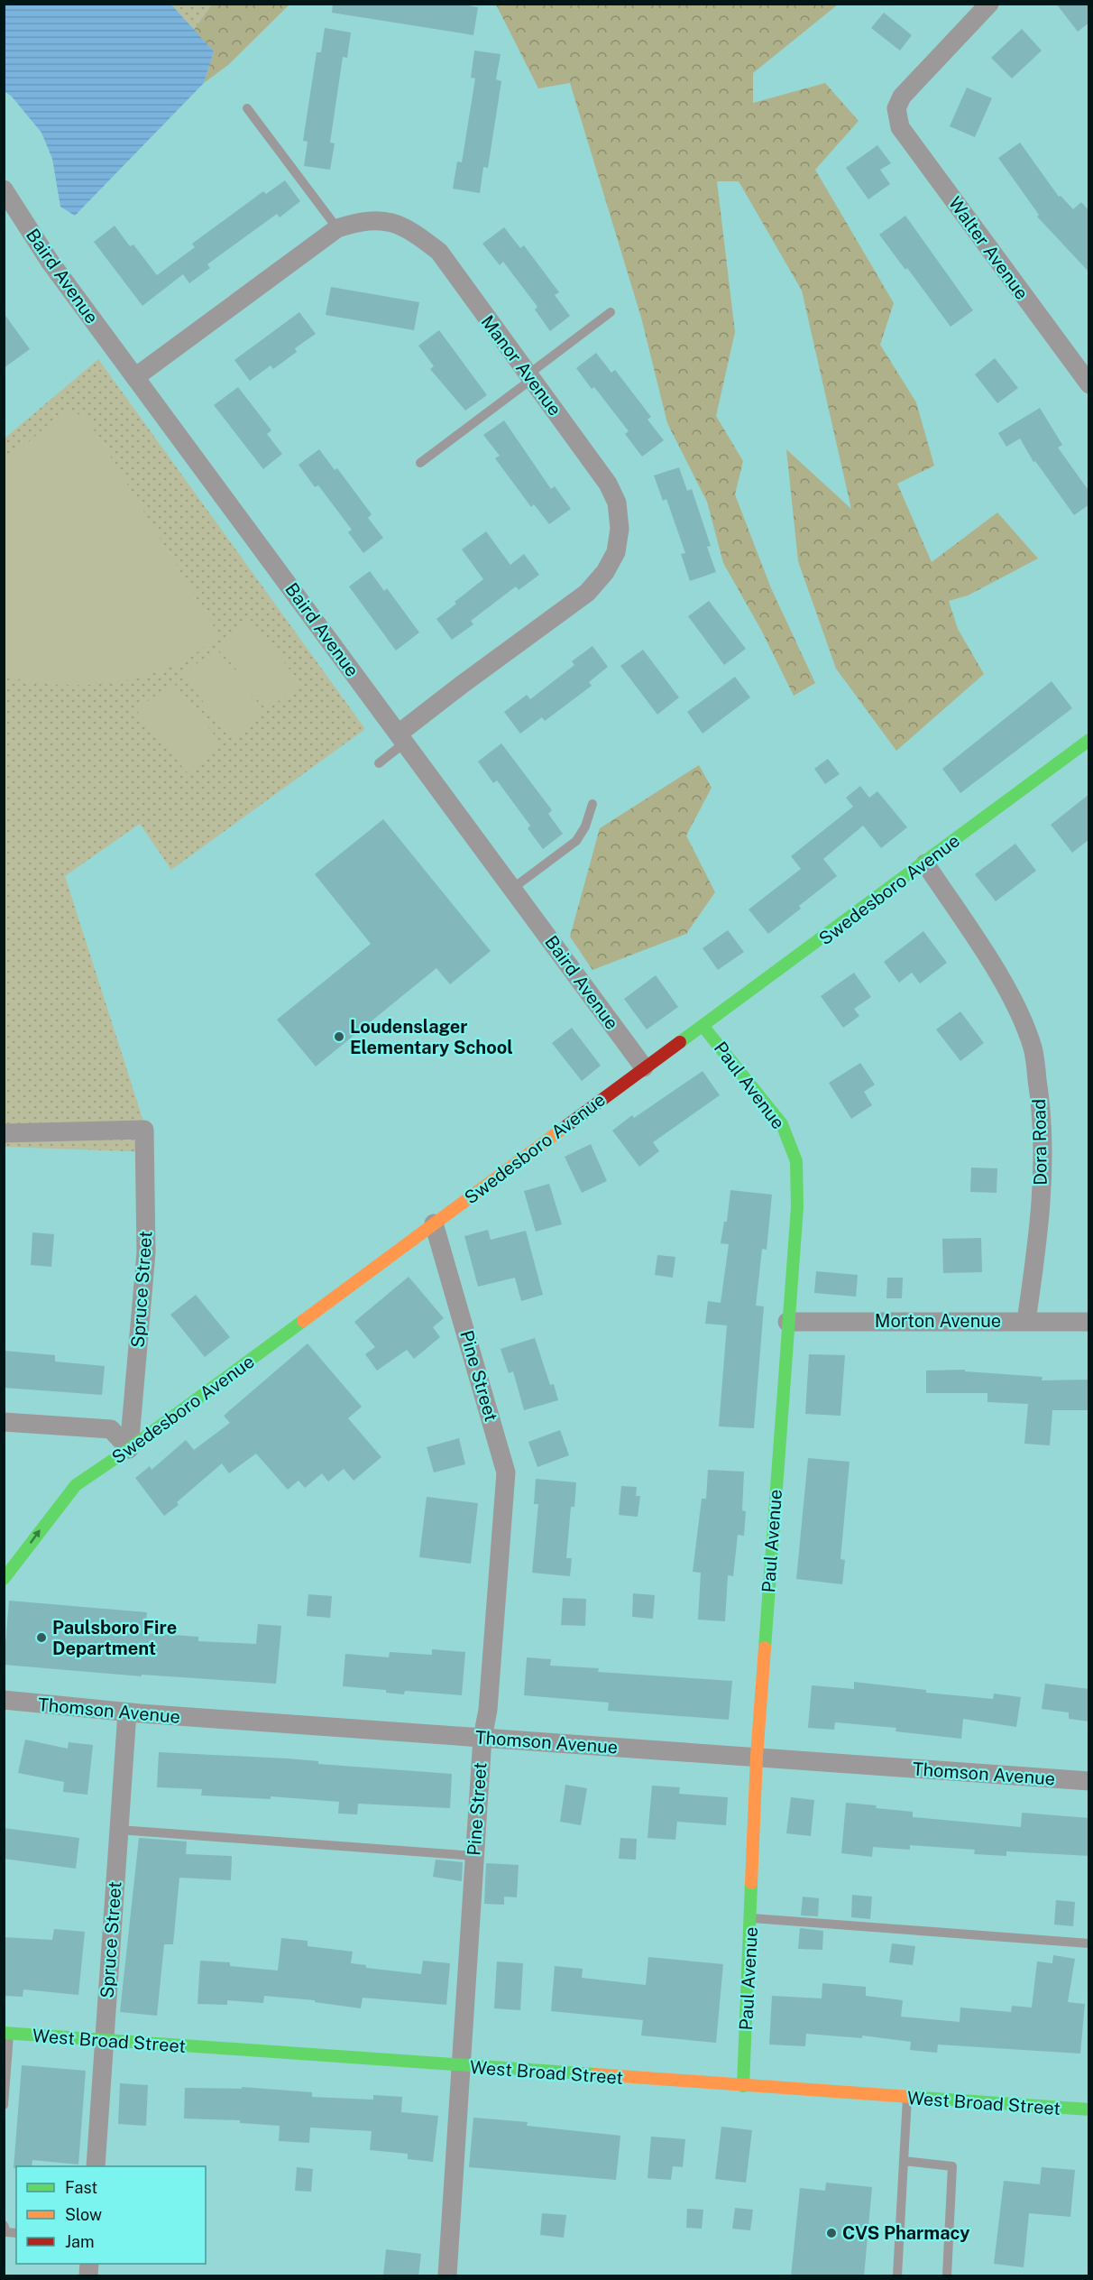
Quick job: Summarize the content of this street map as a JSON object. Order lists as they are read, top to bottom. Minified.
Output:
{"streets":{"street":["Walter Avenue","Baird Avenue","Manor Avenue","Swedesboro Avenue","Paul Avenue","Dora Road","Spruce Street","Morton Avenue","Pine Street","Thomson Avenue","West Broad Street"]},"crossings":[["Baird Avenue","Manor Avenue"],["Baird Avenue","Swedesboro Avenue"],["Swedesboro Avenue","Paul Avenue"],["Swedesboro Avenue","Dora Road"],["Swedesboro Avenue","Spruce Street"],["Swedesboro Avenue","Pine Street"],["Paul Avenue","Morton Avenue"],["Paul Avenue","Thomson Avenue"],["Paul Avenue","West Broad Street"],["Dora Road","Morton Avenue"],["Spruce Street","Thomson Avenue"],["Spruce Street","West Broad Street"],["Pine Street","Thomson Avenue"],["Pine Street","West Broad Street"]],"places":["Loudenslager Elementary School","Paulsboro Fire Department","CVS Pharmacy"],"legend":["Fast","Slow","Jam"]}
